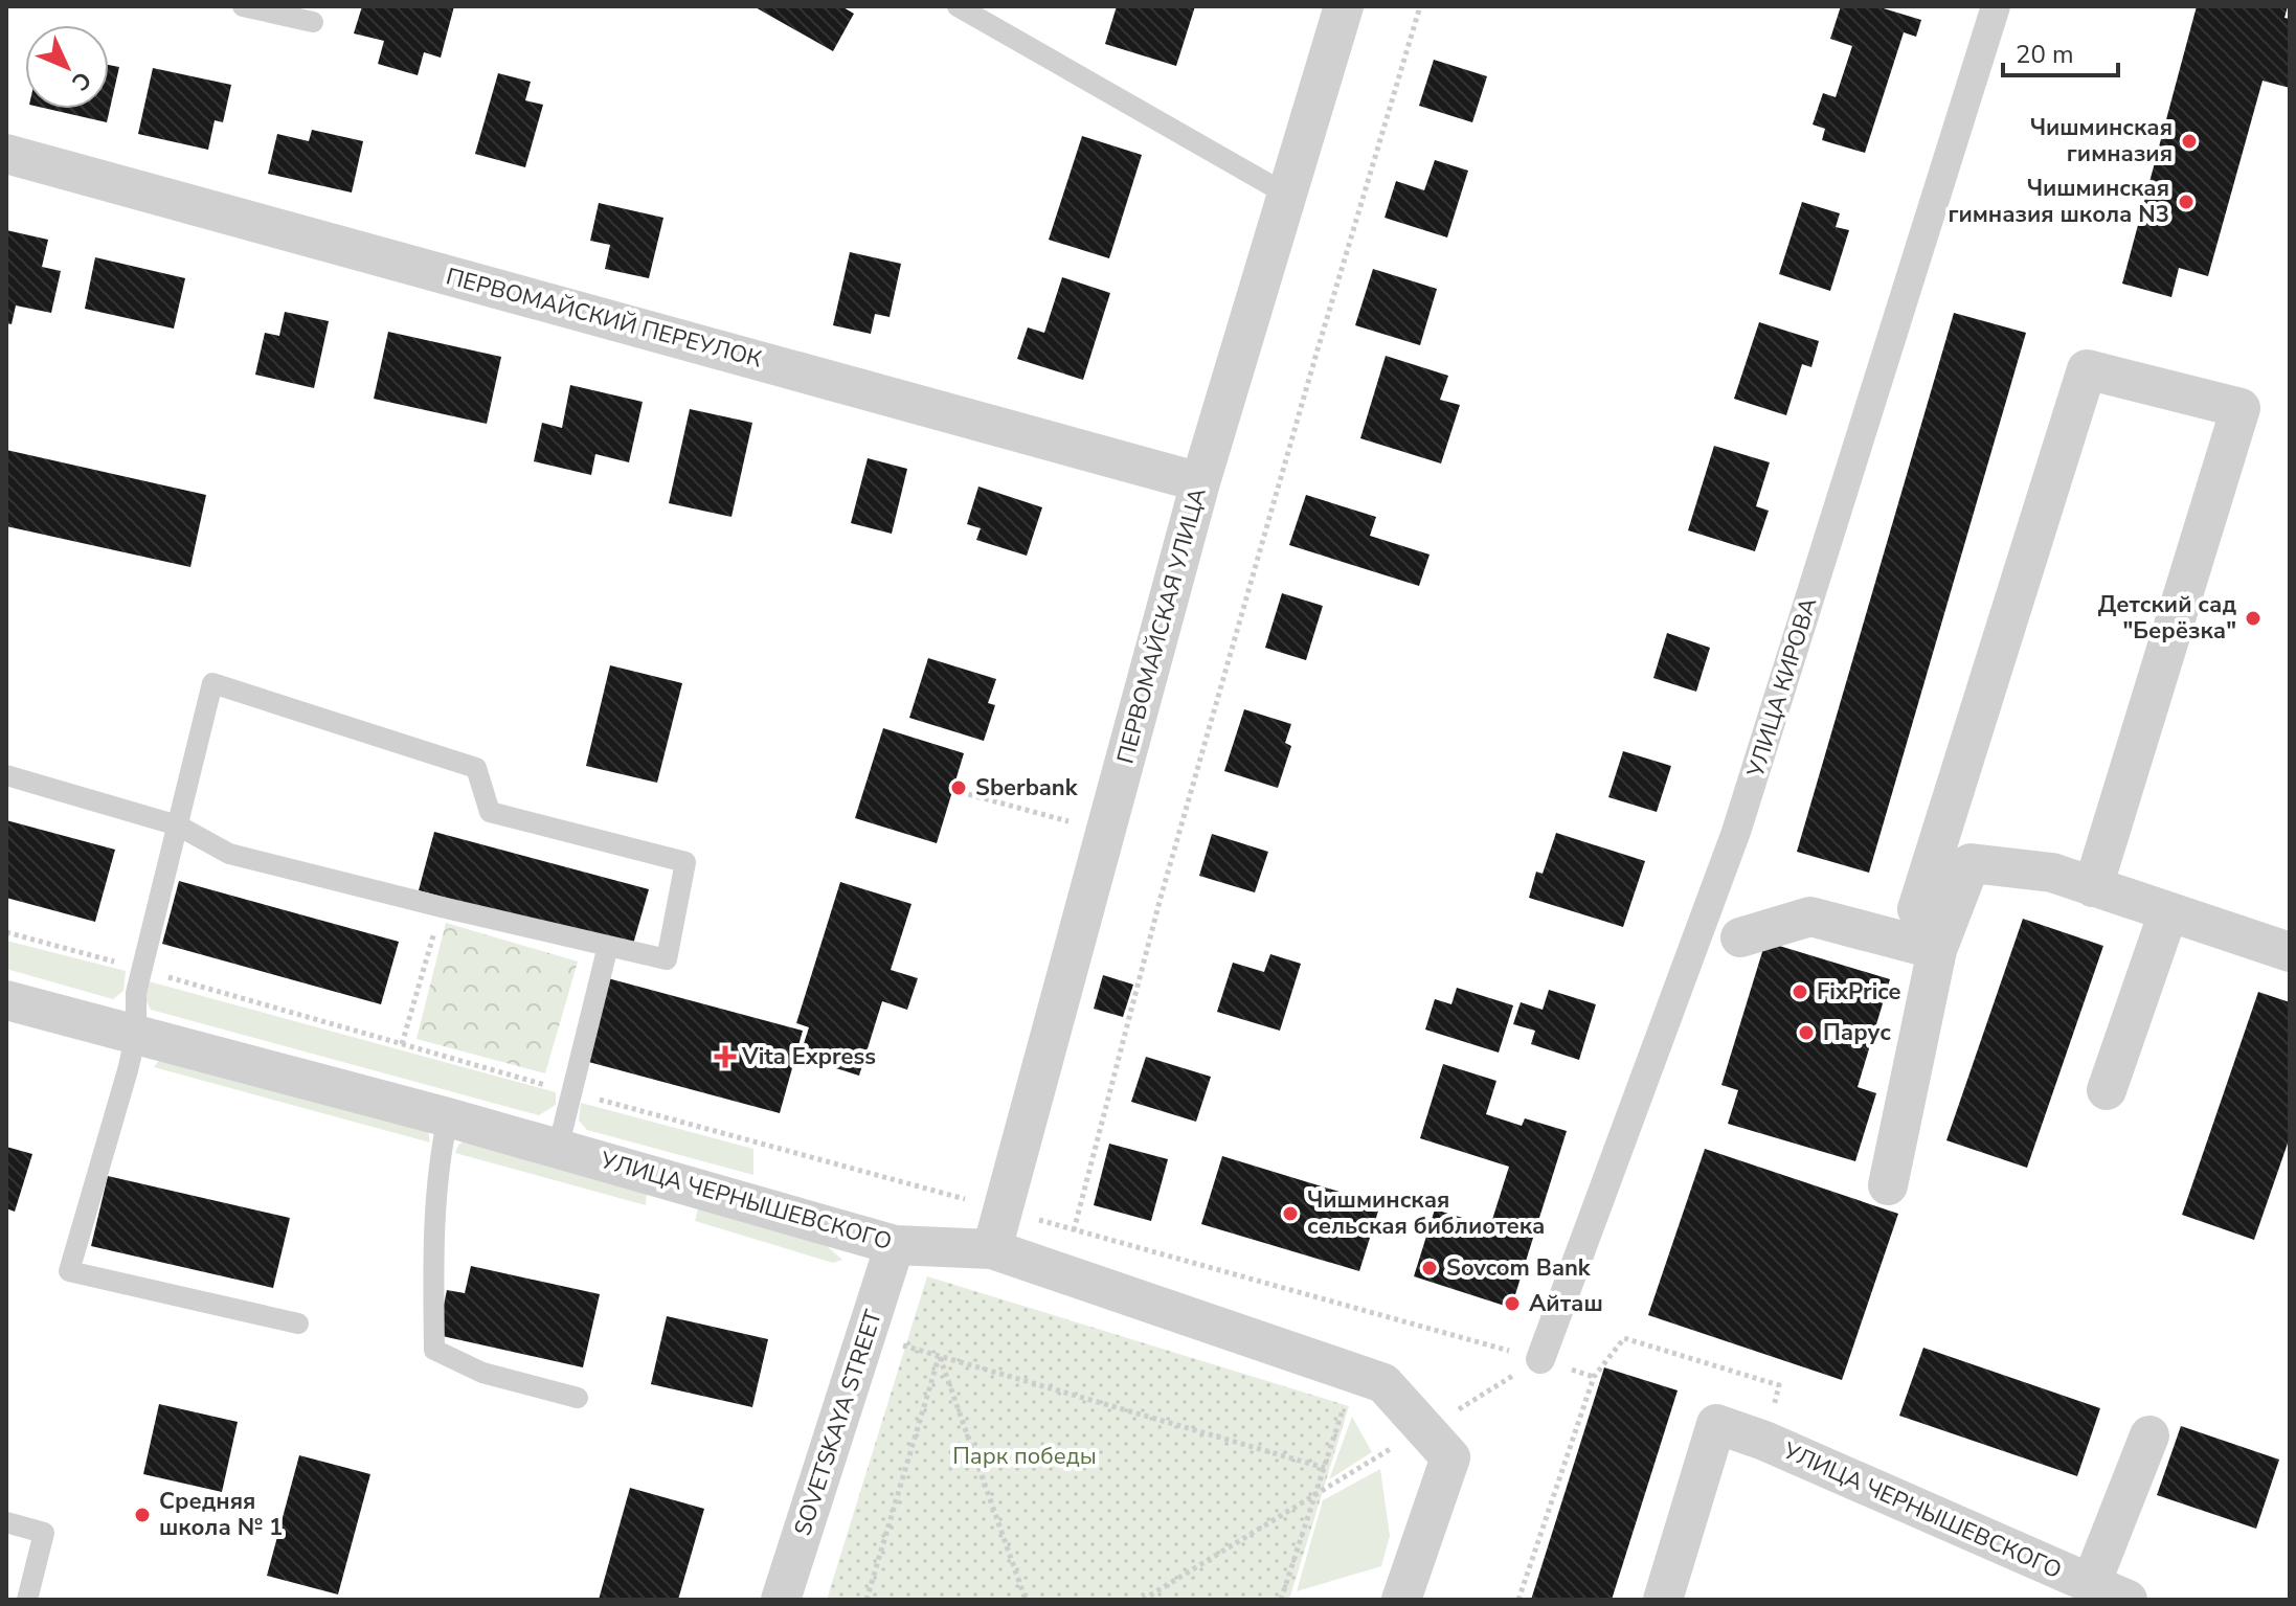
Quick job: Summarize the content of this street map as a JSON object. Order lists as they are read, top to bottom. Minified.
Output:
{"streets":{"street":["ПЕРВОМАЙСКИЙ ПЕРЕУЛОК","ПЕРВОМАЙСКАЯ УЛИЦА","УЛИЦА КИРОВА","УЛИЦА ЧЕРНЫШЕВСКОГО","SOVETSKAYA STREET"]},"crossings":[["ПЕРВОМАЙСКИЙ ПЕРЕУЛОК","ПЕРВОМАЙСКАЯ УЛИЦА"],["ПЕРВОМАЙСКАЯ УЛИЦА","УЛИЦА ЧЕРНЫШЕВСКОГО"],["УЛИЦА ЧЕРНЫШЕВСКОГО","SOVETSKAYA STREET"]],"parks":["Парк победы"],"places":{"other":["Чишминская гимназия","Чишминская гимназия школа N3","Детский сад \"Берёзка\"","Sberbank","FixPrice","Парус","Чишминская сельская библиотека","Sovcom Bank","Айташ","Средняя школа № 1"],"health":["Vita Express"]},"scale_bar":"20 m","north":"bottom right"}
